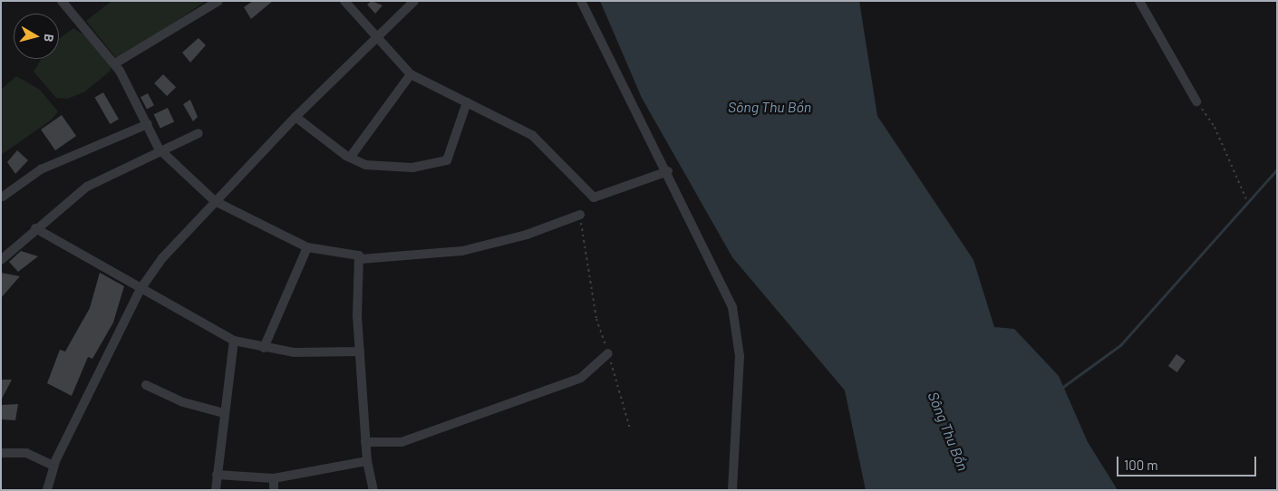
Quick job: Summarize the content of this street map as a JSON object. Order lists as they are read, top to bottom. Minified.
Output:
{"water":["Sông Thu Bồn"],"scale_bar":"100 m","north":"right"}
